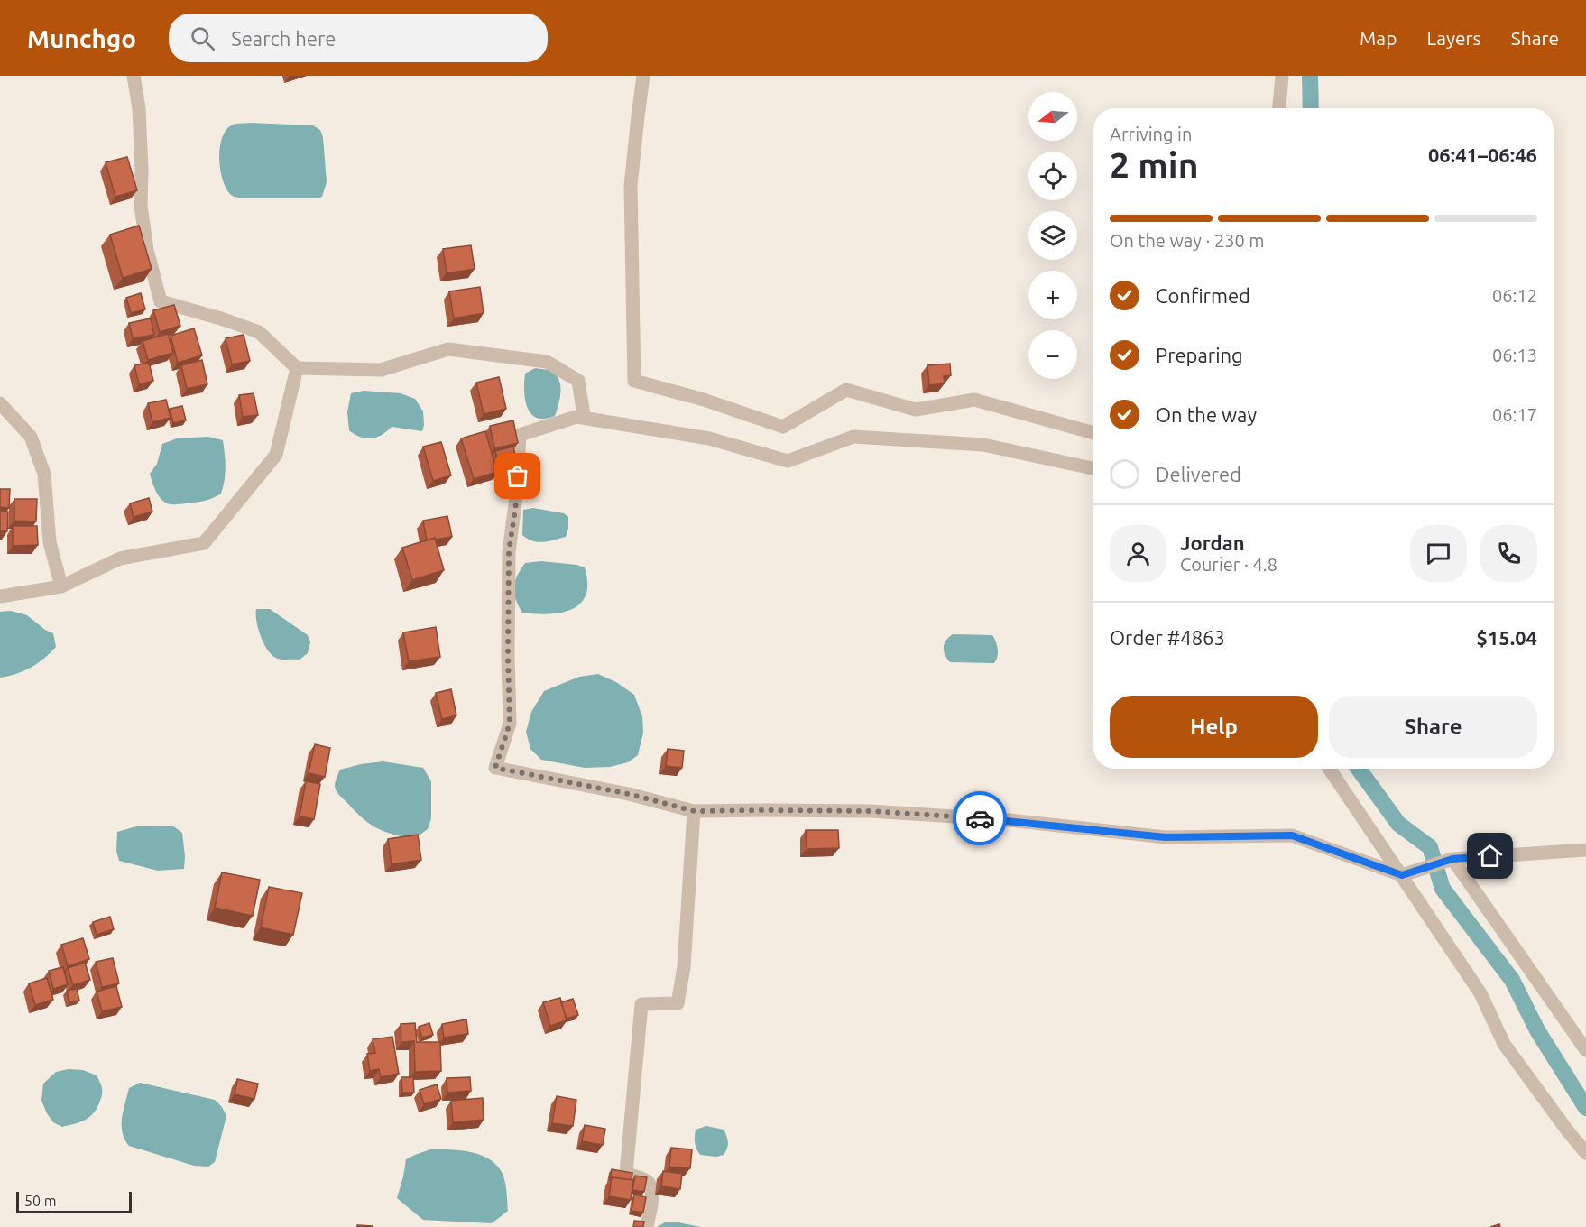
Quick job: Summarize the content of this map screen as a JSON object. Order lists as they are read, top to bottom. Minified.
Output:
{"scale_bar":"50 m","north":"left","page":{"header":"Munchgo","search":"Search here","nav":["Map","Layers","Share"],"map_buttons":["+","−"],"heading":["2 min","Arriving in","06:41–06:46"],"panel":["Jordan","Courier · 4.8","Order #4863","$15.04"],"bar":"On the way · 230 m","list":[["Confirmed","06:12"],["Preparing","06:13"],["On the way","06:17"],"Delivered"],"buttons":["Help","Share"],"scale":"50 m"}}
